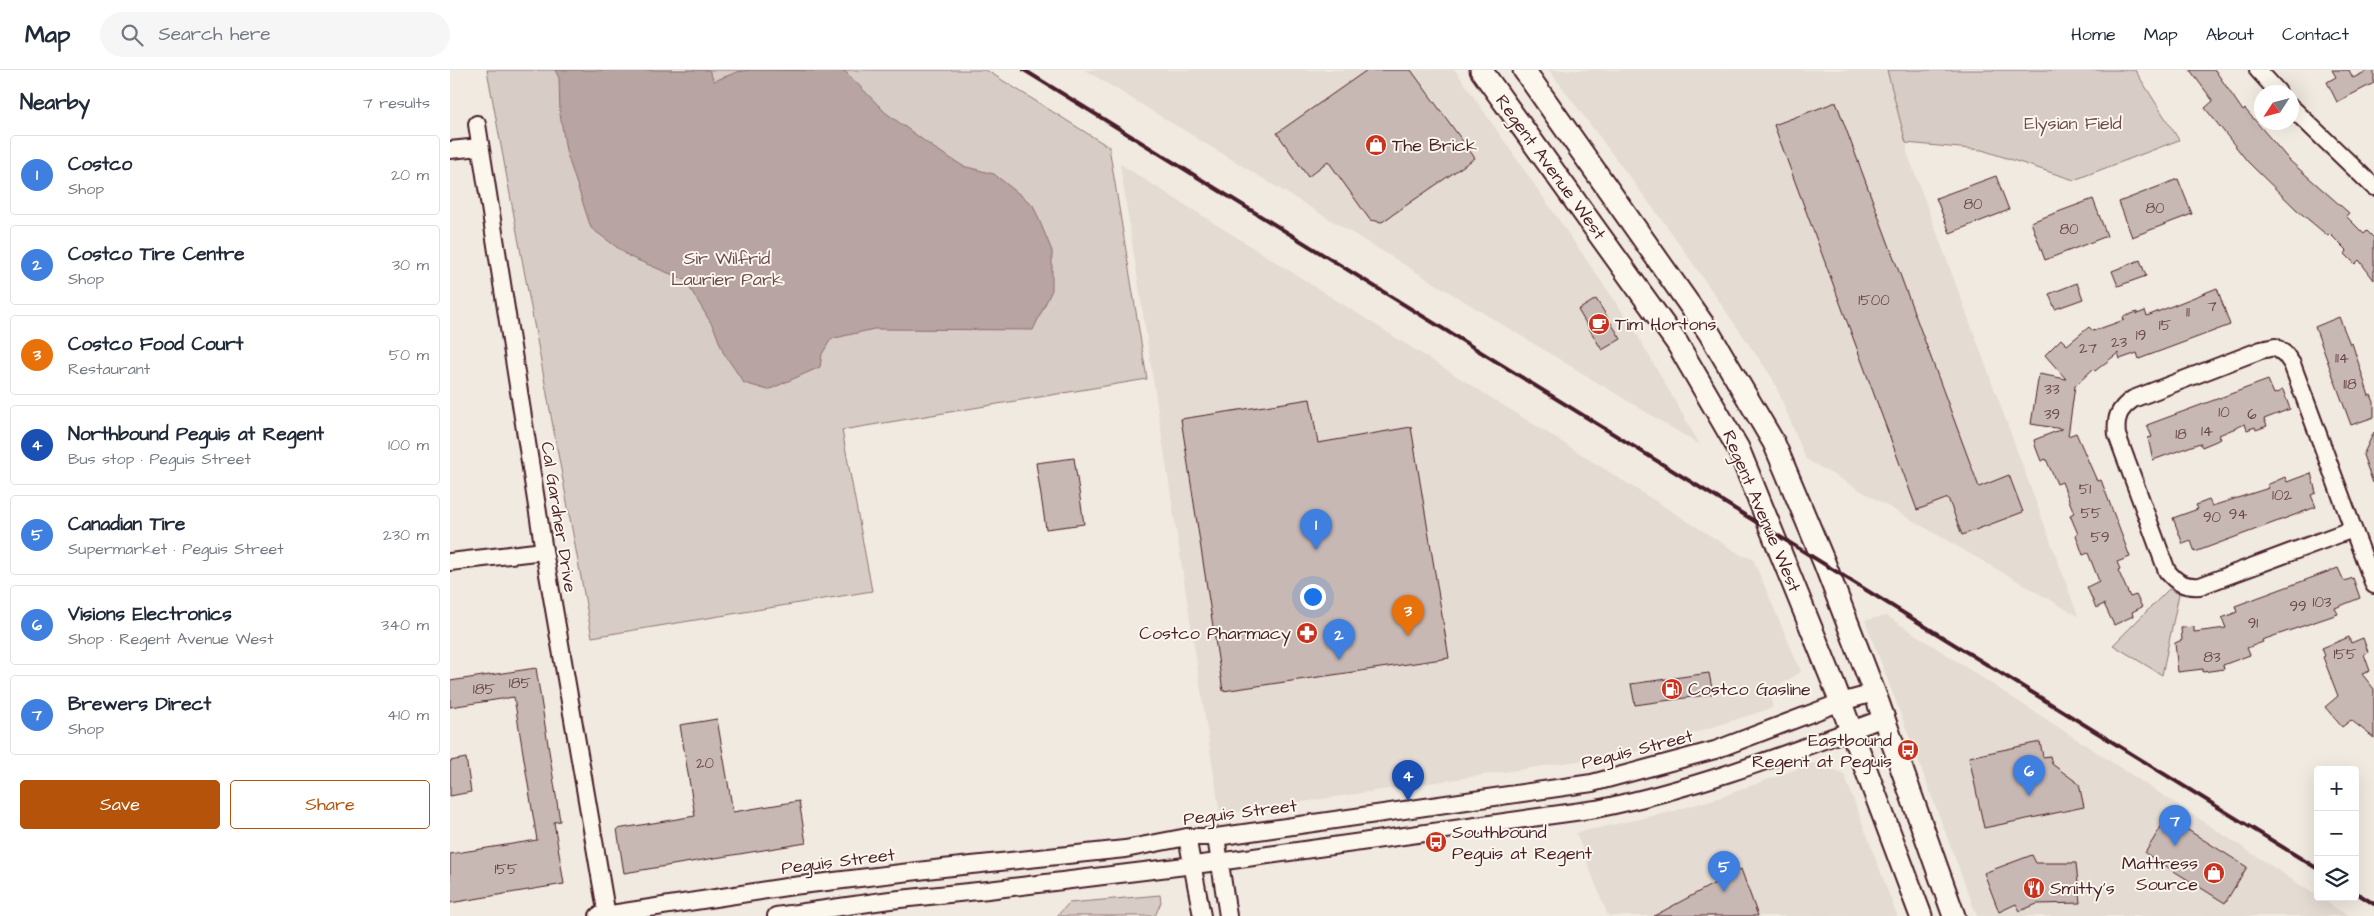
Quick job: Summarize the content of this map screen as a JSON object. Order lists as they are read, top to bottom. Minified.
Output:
{"streets":{"main road":["Regent Avenue West"],"street":["Cal Gardner Drive","Peguis Street"]},"crossings":[["Regent Avenue West","Peguis Street"],["Cal Gardner Drive","Peguis Street"]],"parks":["Elysian Field","Sir Wilfrid Laurier Park"],"places":{"shop":["The Brick","Mattress Source"],"cafe":["Tim Hortons"],"pharmacy":["Costco Pharmacy"],"fuel station":["Costco Gasline"],"bus stop":["Eastbound Regent at Peguis","Southbound Peguis at Regent"],"restaurant":["Smitty's"]},"house_numbers":["80","80","80","1500","7","11","15","19","23","27","114","118","33","10","39","6","14","18","51","102","55","94","90","59","103","99","91","155","83","185","185","20","155"],"north":"bottom left","page":{"header":"Map","search":"Search here","nav":["Home","Map","About","Contact"],"heading":["Nearby","7 results"],"list":[{"mark":"1","name":"Costco","note":"Shop","value":"20 m"},{"mark":"2","name":"Costco Tire Centre","note":"Shop","value":"30 m"},{"mark":"3","name":"Costco Food Court","note":"Restaurant","value":"50 m"},{"mark":"4","name":"Northbound Peguis at Regent","note":"Bus stop · Peguis Street","value":"100 m"},{"mark":"5","name":"Canadian Tire","note":"Supermarket · Peguis Street","value":"230 m"},{"mark":"6","name":"Visions Electronics","note":"Shop · Regent Avenue West","value":"340 m"},{"mark":"7","name":"Brewers Direct","note":"Shop","value":"410 m"}],"pins":["1","3","2","6","4","7","5"],"buttons":["Save","Share"],"map_buttons":["+","−"]}}
